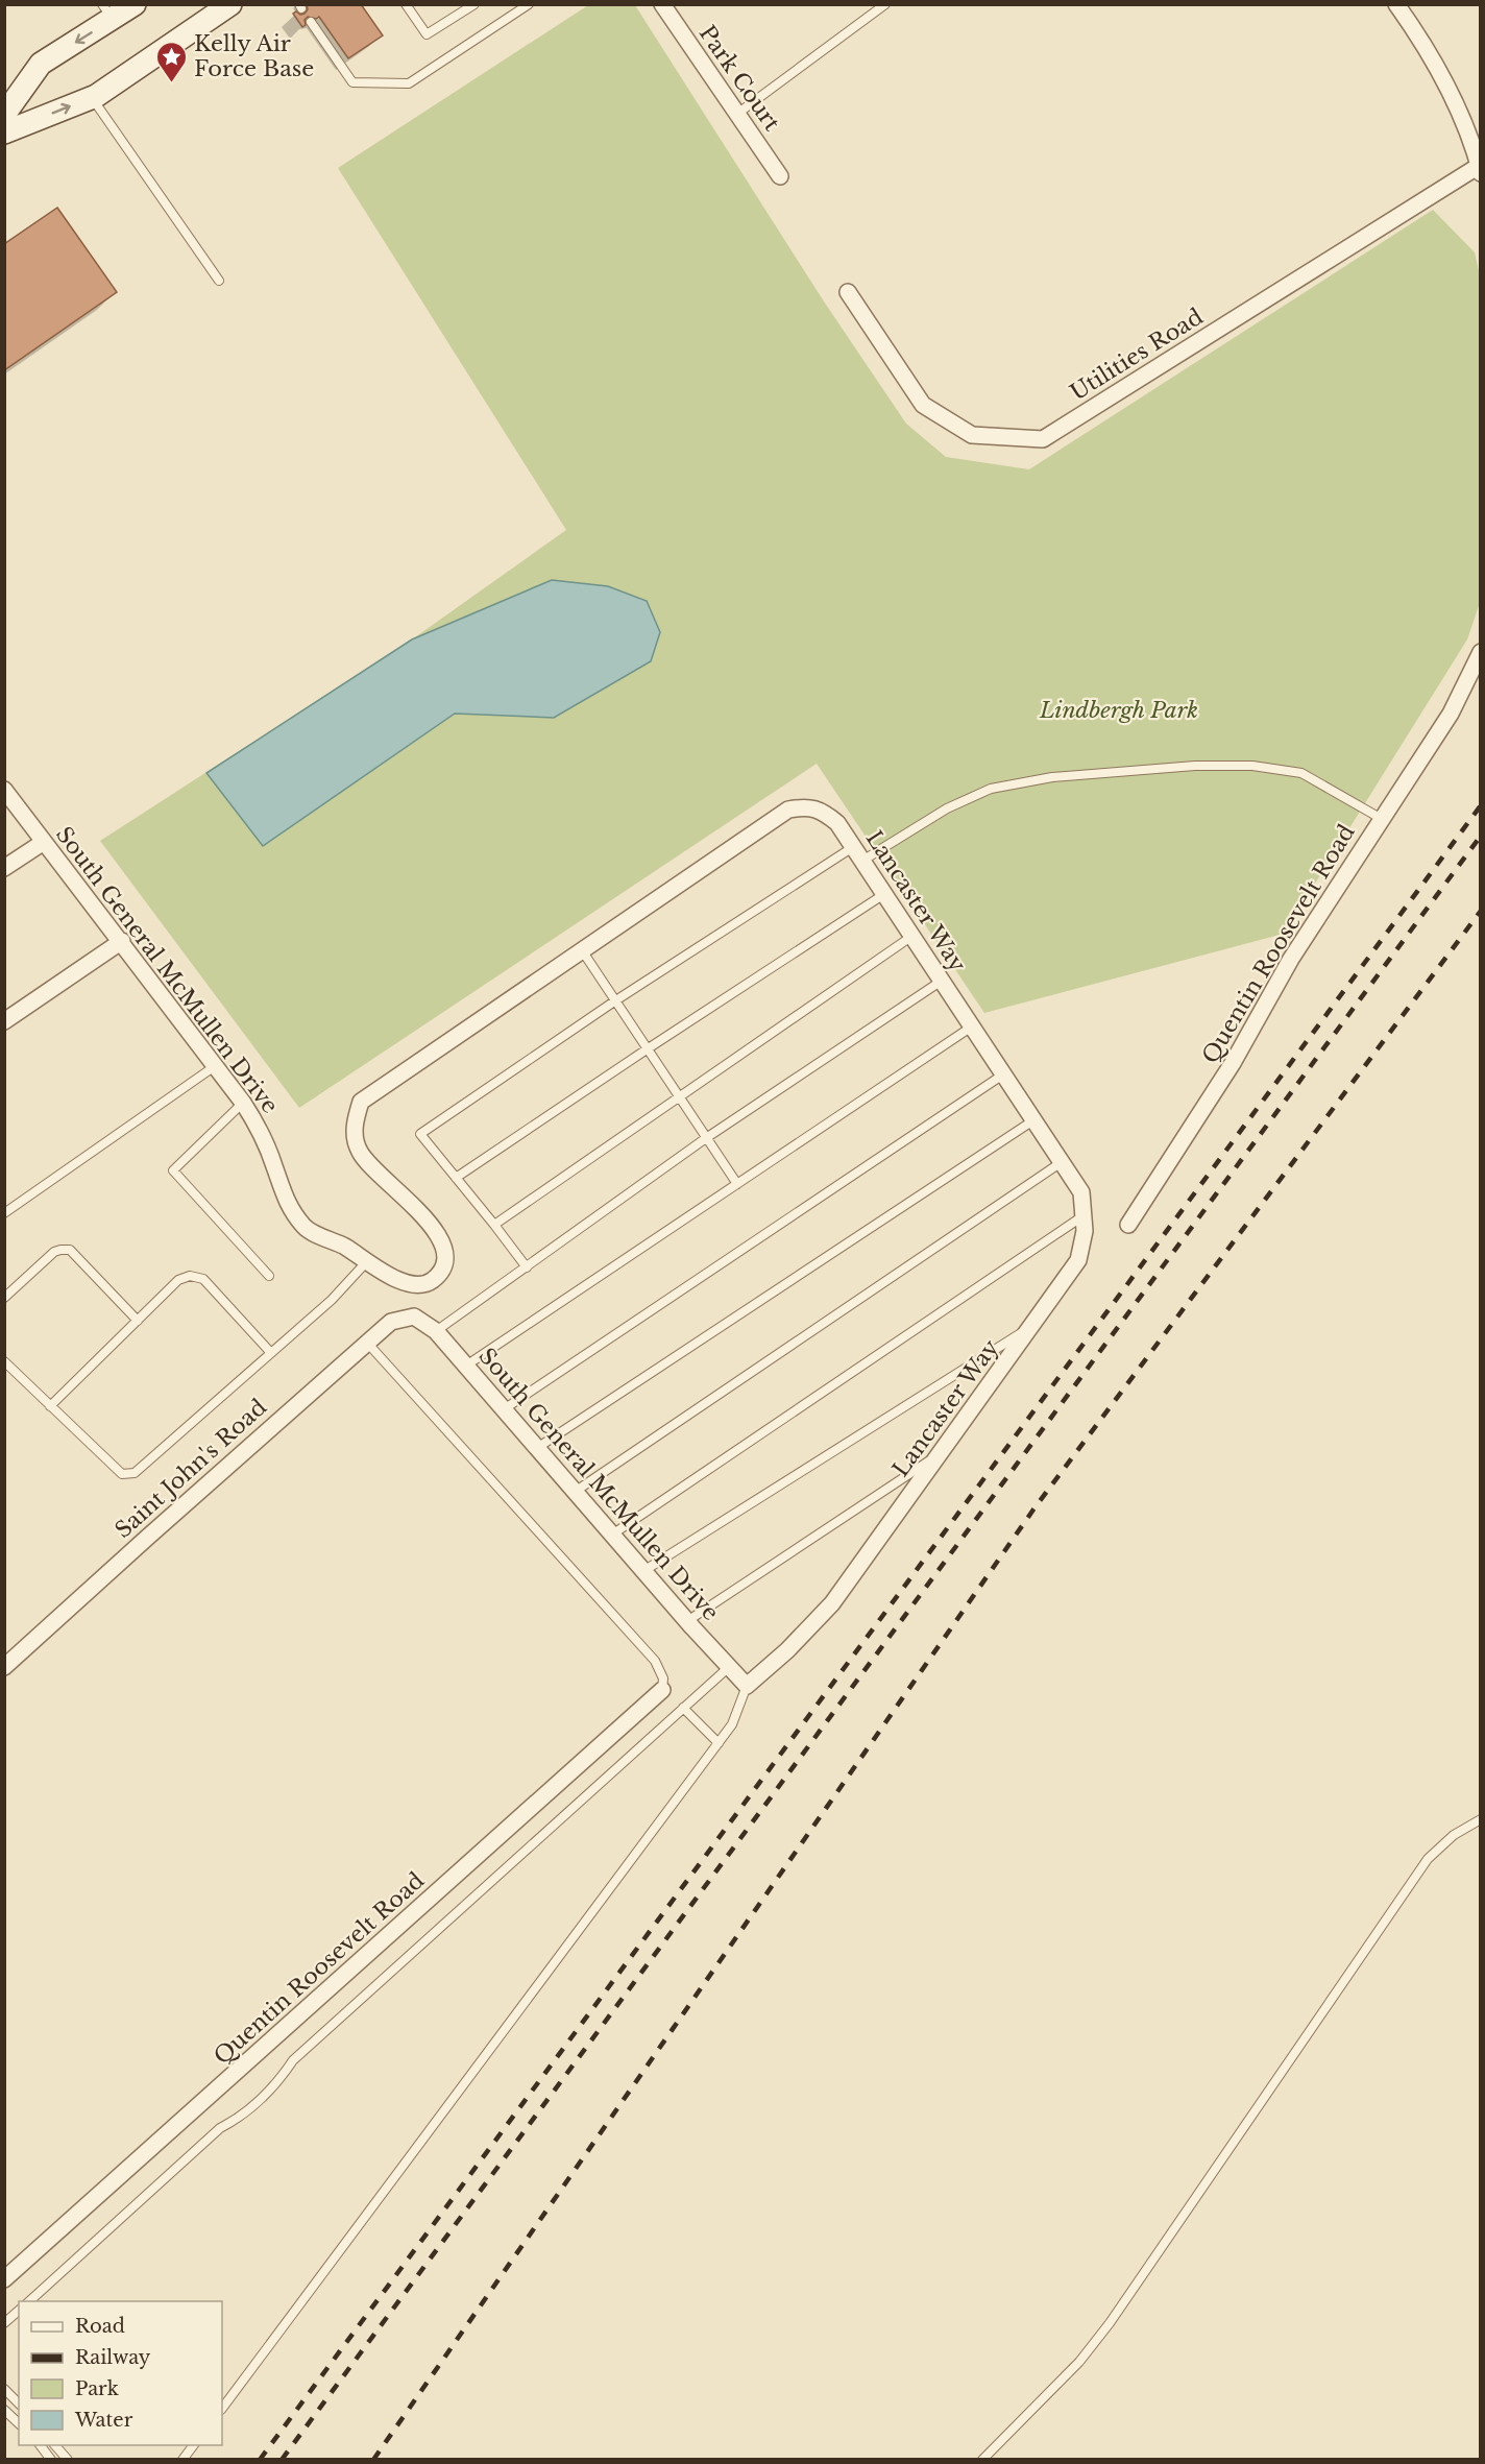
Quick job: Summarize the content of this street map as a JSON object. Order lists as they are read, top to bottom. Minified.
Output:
{"streets":{"street":["Park Court","Utilities Road","Lancaster Way","Quentin Roosevelt Road","South General McMullen Drive","Saint John's Road"]},"crossings":[["Lancaster Way","South General McMullen Drive"],["South General McMullen Drive","Saint John's Road"]],"parks":["Lindbergh Park"],"places":{"place":["Kelly Air Force Base"]},"legend":["Road","Railway","Park","Water"]}
